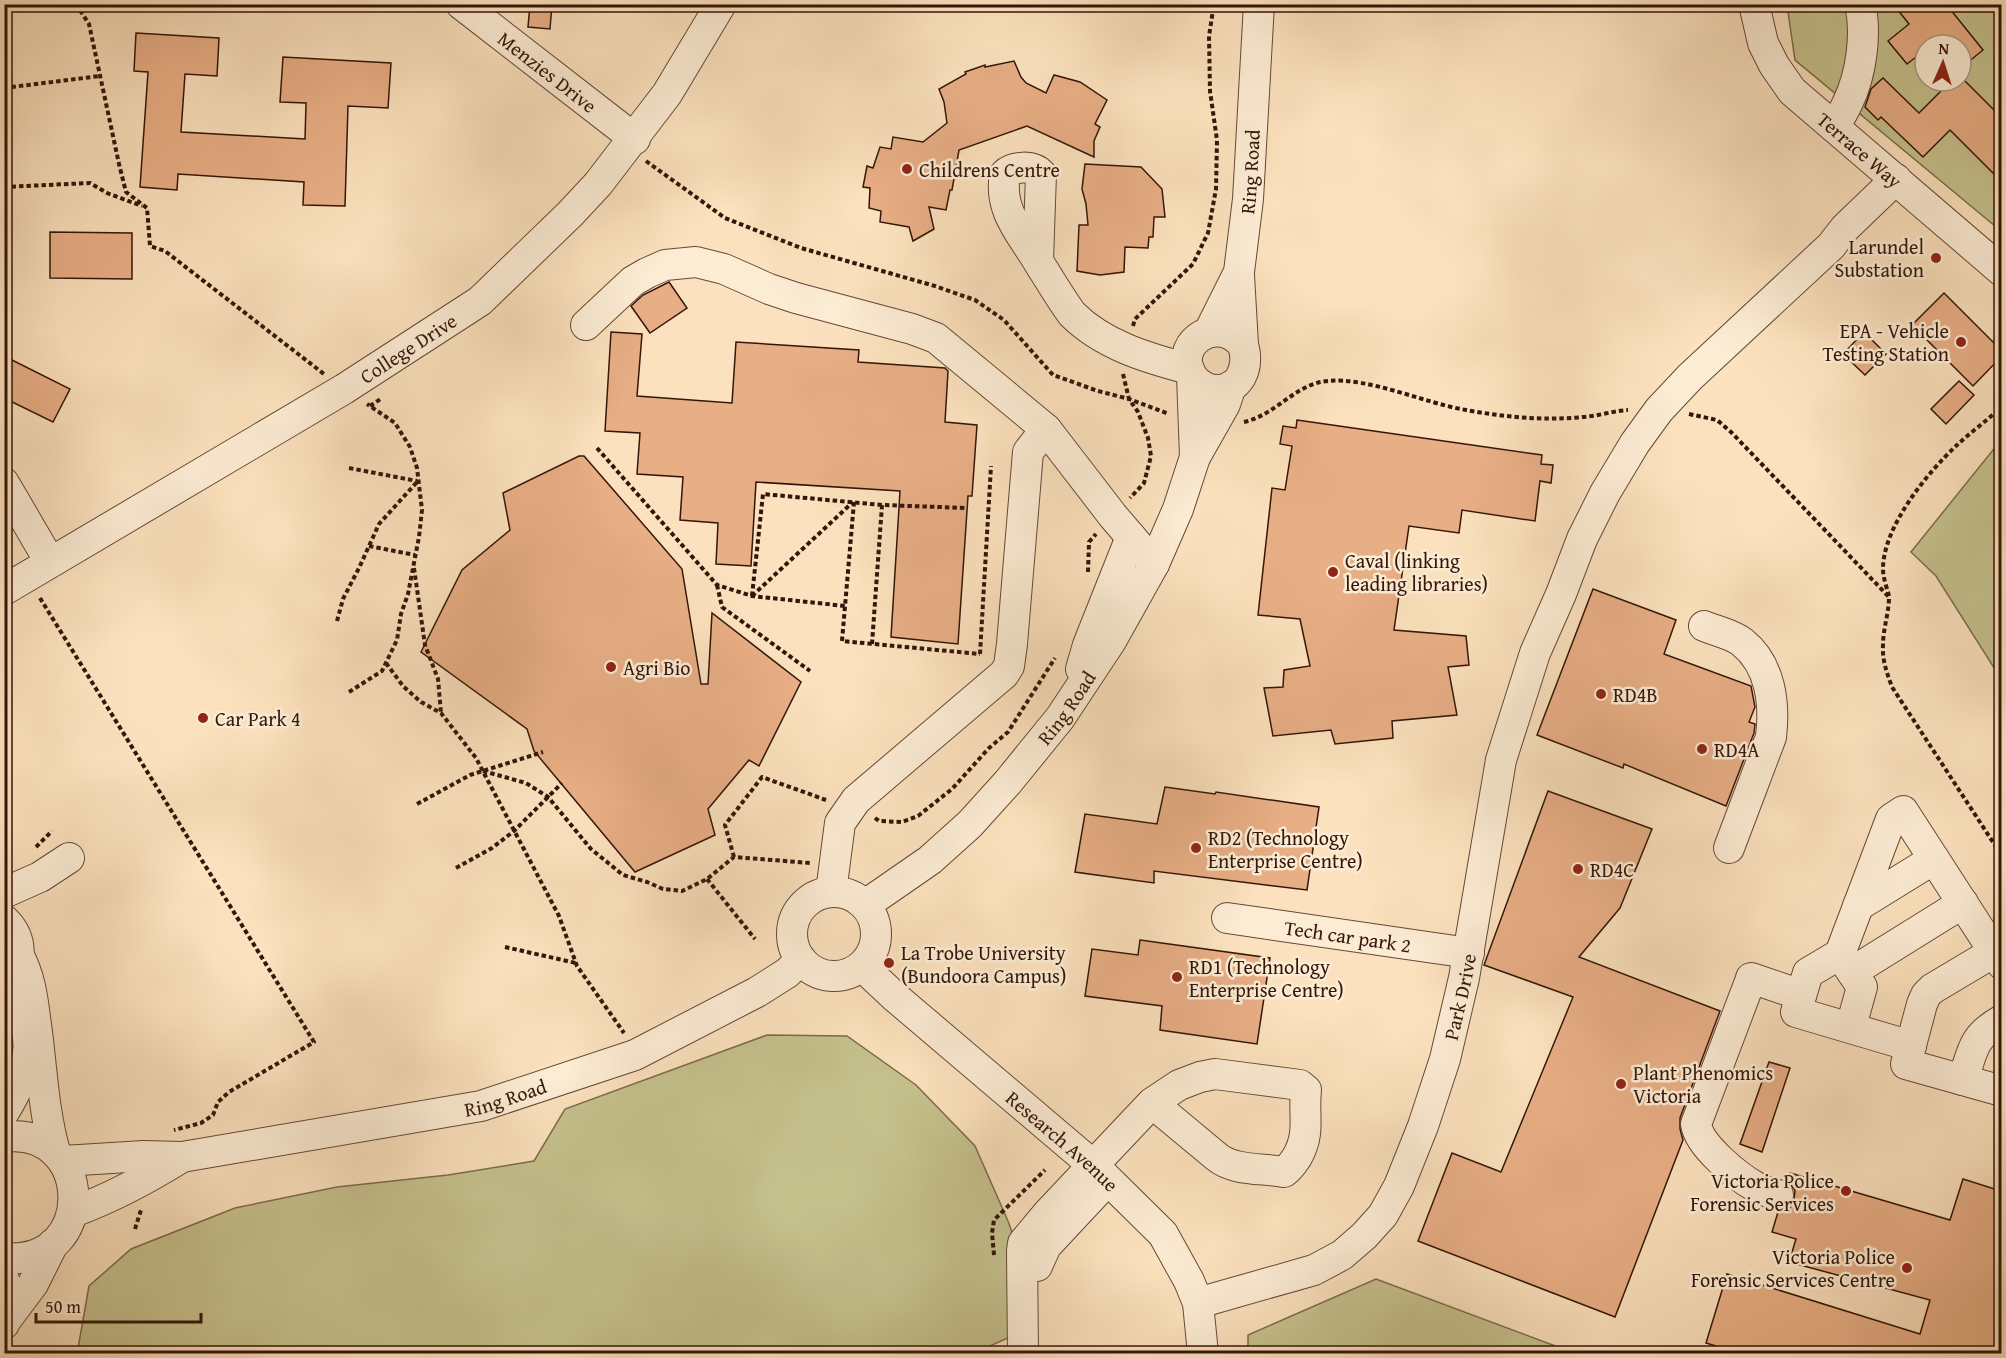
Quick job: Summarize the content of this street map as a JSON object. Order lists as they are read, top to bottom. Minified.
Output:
{"streets":{"street":["Menzies Drive","Terrace Way","Ring Road","College Drive","Tech car park 2","Park Drive","Research Avenue"]},"crossings":[["Menzies Drive","College Drive"],["Terrace Way","Park Drive"],["Ring Road","Research Avenue"],["Tech car park 2","Park Drive"],["Park Drive","Research Avenue"]],"places":["Childrens Centre","Larundel Substation","EPA - Vehicle Testing Station","Caval (linking leading libraries)","Agri Bio","RD4B","Car Park 4","RD4A","RD2 (Technology Enterprise Centre)","RD4C","La Trobe University (Bundoora Campus)","RD1 (Technology Enterprise Centre)","Plant Phenomics Victoria","Victoria Police Forensic Services","Victoria Police Forensic Services Centre"],"scale_bar":"50 m","north":"top"}
